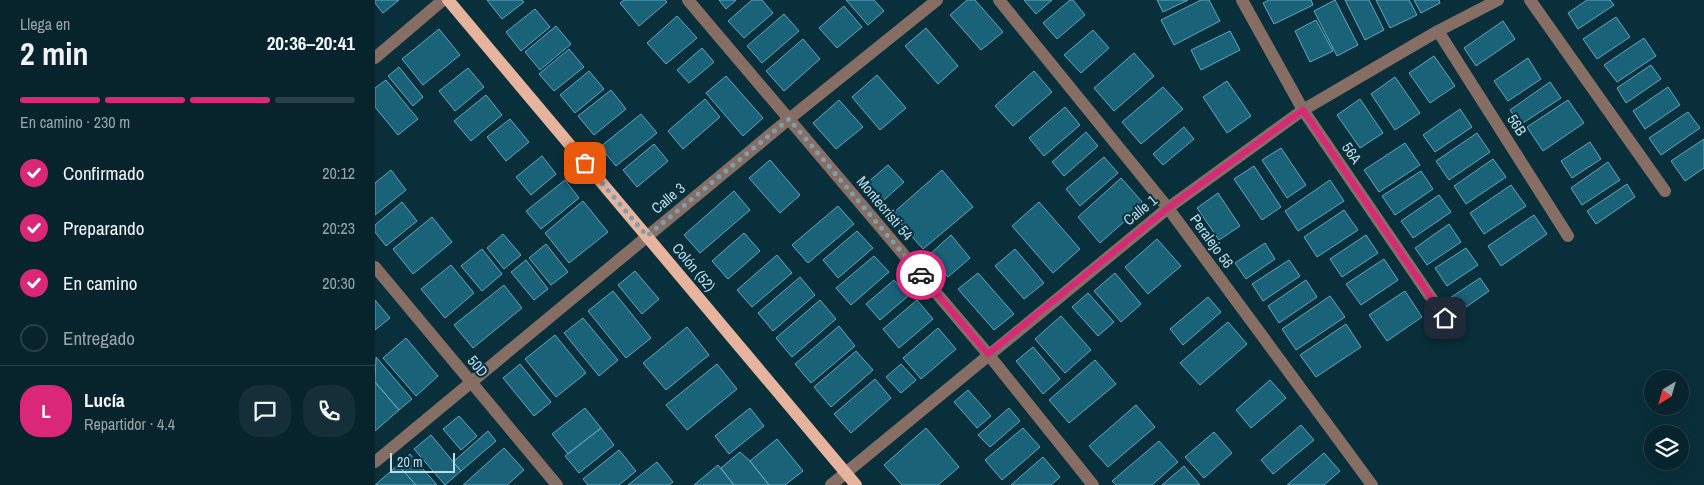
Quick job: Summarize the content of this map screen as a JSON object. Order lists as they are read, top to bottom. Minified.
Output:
{"streets":{"main road":["Colón (52)"],"street":["56B","56A","Calle 3","Montecristi 54","Calle 1","Peralejo 56","50D"]},"crossings":[["56B","Calle 1"],["56A","Calle 1"],["Calle 3","Montecristi 54"],["Calle 3","Colón (52)"],["Calle 3","50D"],["Montecristi 54","Calle 1"],["Calle 1","Peralejo 56"],["Calle 1","Colón (52)"]],"scale_bar":"20 m","north":"bottom left","page":{"heading":["2 min","Llega en","20:36–20:41"],"panel":["Lucía","Repartidor · 4.4"],"bar":"En camino · 230 m","list":[["Confirmado","20:12"],["Preparando","20:23"],["En camino","20:30"],"Entregado"],"round":"L","scale":"20 m"}}
